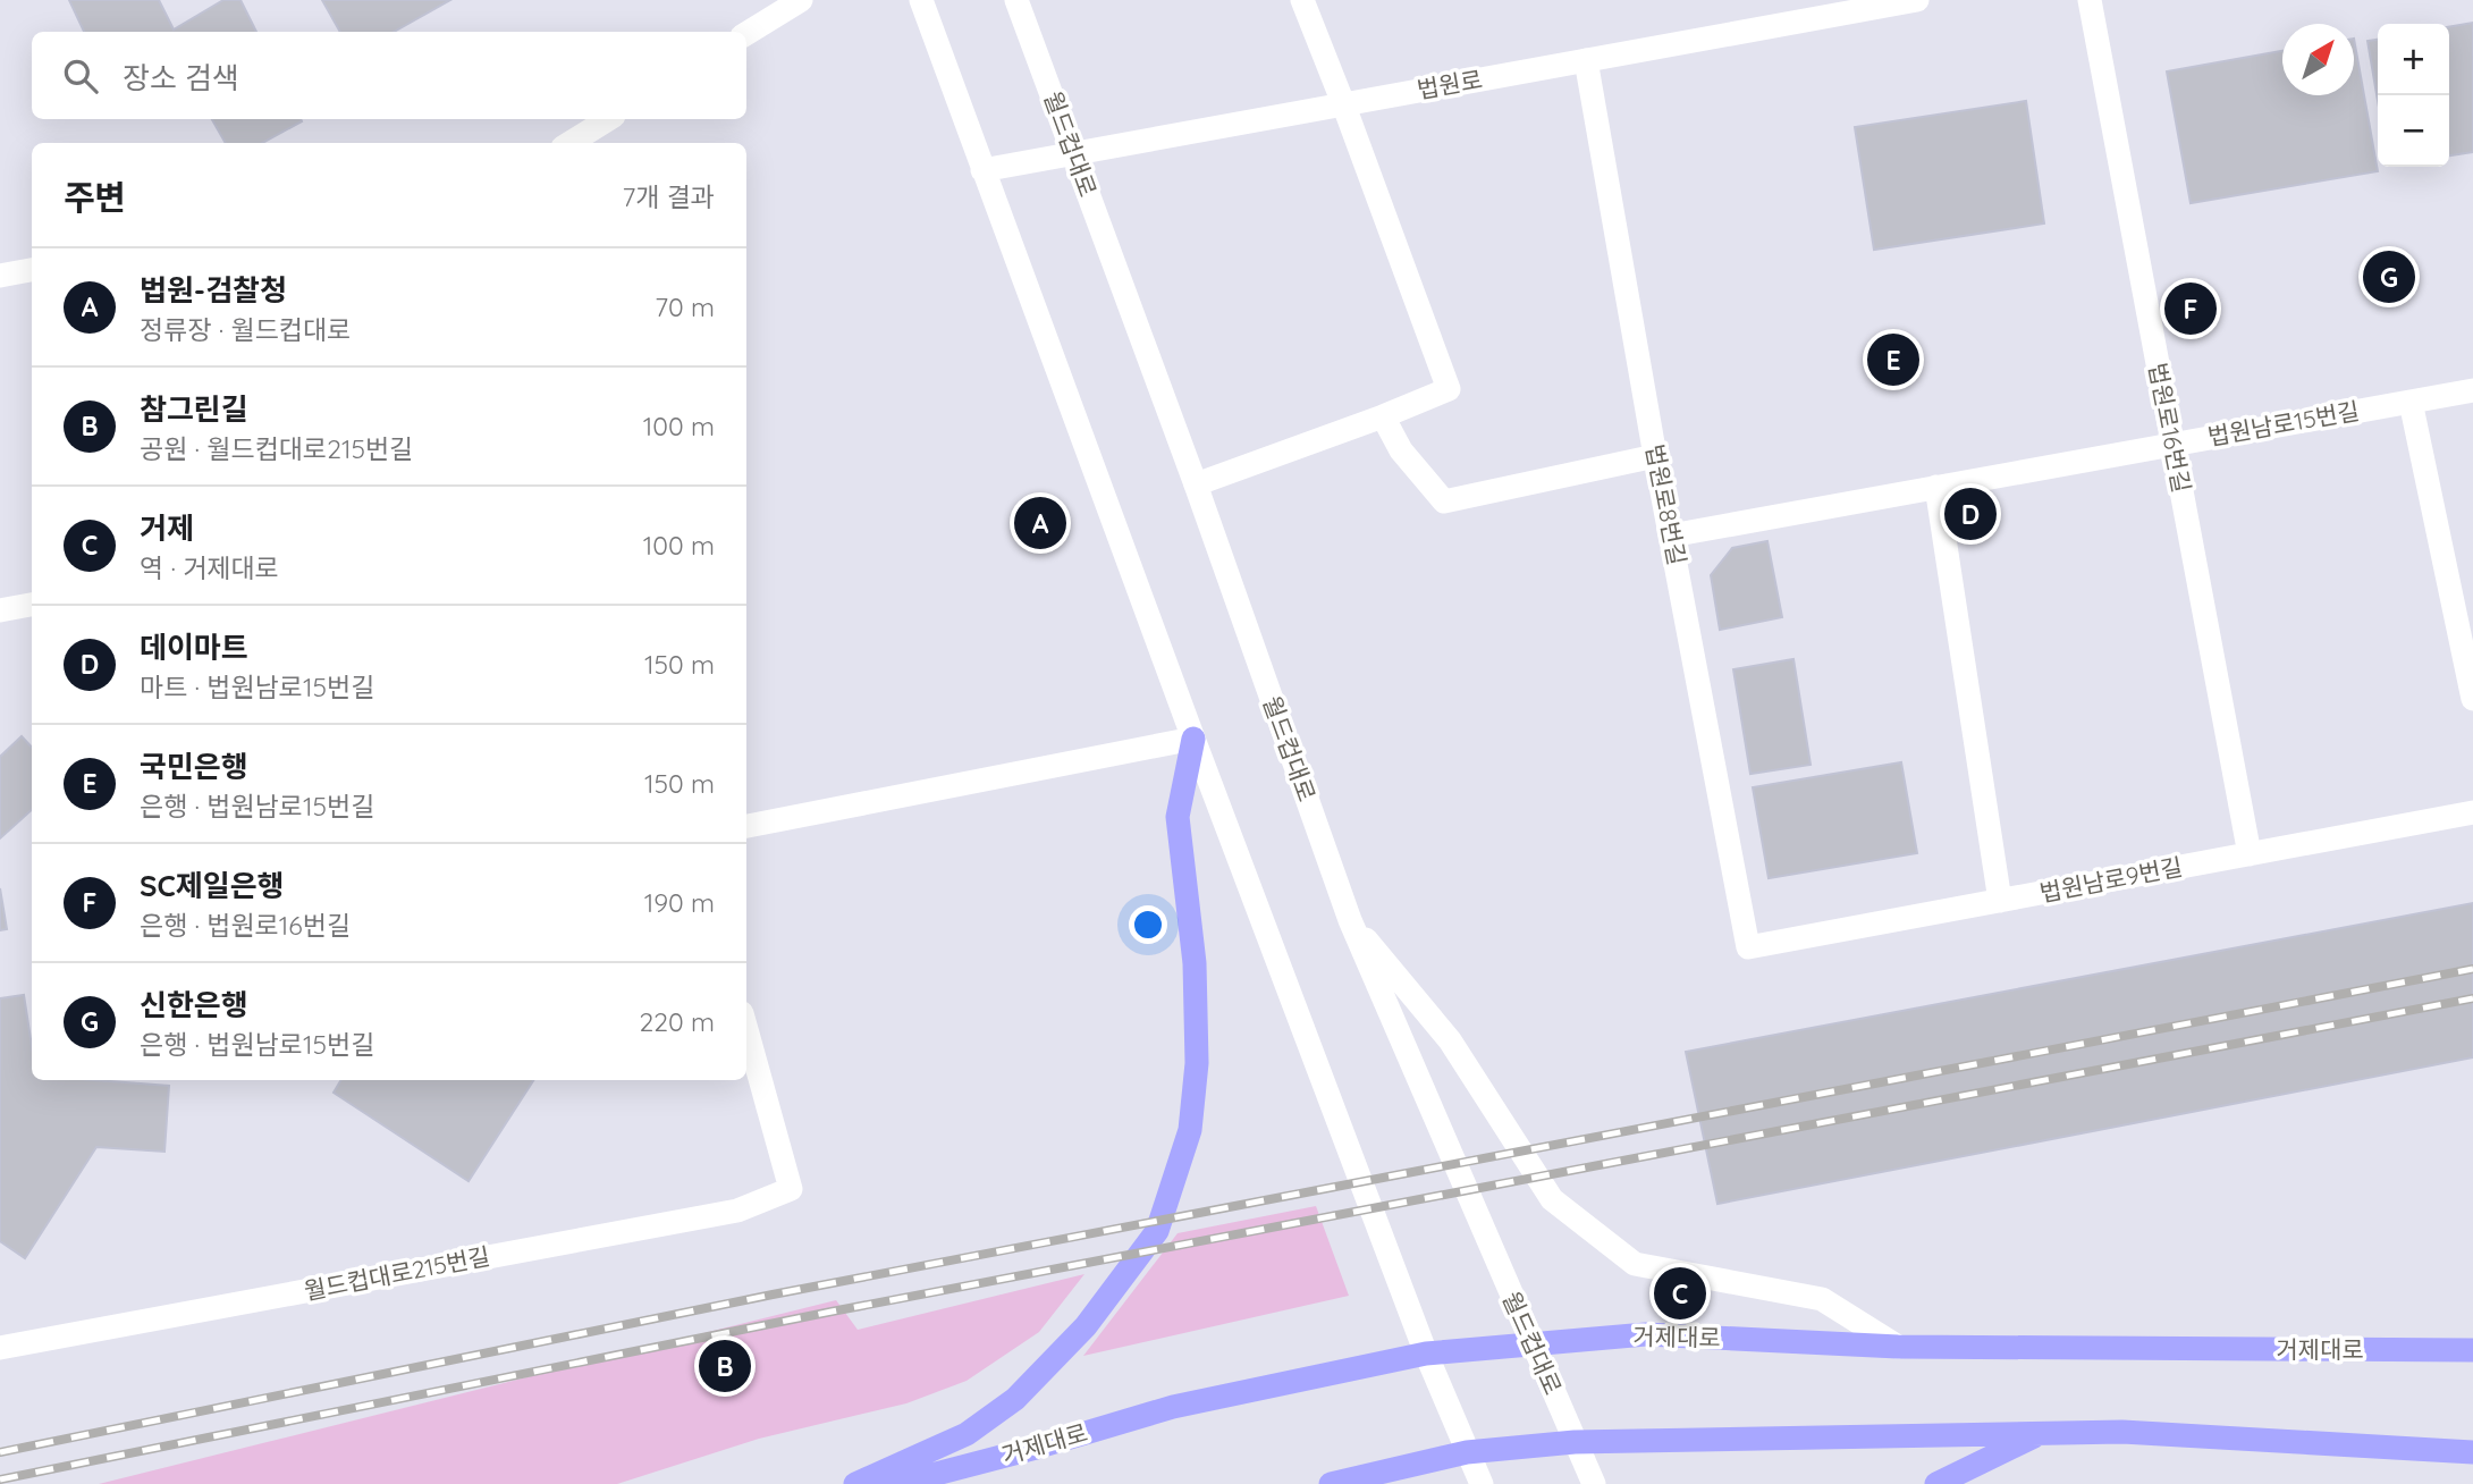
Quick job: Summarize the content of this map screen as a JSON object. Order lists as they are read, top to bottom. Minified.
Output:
{"streets":{"main road":["거제대로"],"street":["법원로","월드컵대로","법원남로15번길","법원로16번길","법원로8번길","법원남로9번길","월드컵대로215번길"]},"crossings":[["법원로","월드컵대로"],["법원로","법원로8번길"],["월드컵대로","거제대로"],["법원남로15번길","법원로16번길"],["법원남로15번길","법원로8번길"],["법원로16번길","법원남로9번길"],["법원로8번길","법원남로9번길"]],"north":"top right","page":{"map_buttons":["+","−"],"search":"장소 검색","heading":["주변","7개 결과"],"pins":["G","F","E","D","A","C","B"],"list":[{"mark":"A","name":"법원-검찰청","note":"정류장 · 월드컵대로","value":"70 m"},{"mark":"B","name":"참그린길","note":"공원 · 월드컵대로215번길","value":"100 m"},{"mark":"C","name":"거제","note":"역 · 거제대로","value":"100 m"},{"mark":"D","name":"데이마트","note":"마트 · 법원남로15번길","value":"150 m"},{"mark":"E","name":"국민은행","note":"은행 · 법원남로15번길","value":"150 m"},{"mark":"F","name":"SC제일은행","note":"은행 · 법원로16번길","value":"190 m"},{"mark":"G","name":"신한은행","note":"은행 · 법원남로15번길","value":"220 m"}]}}
